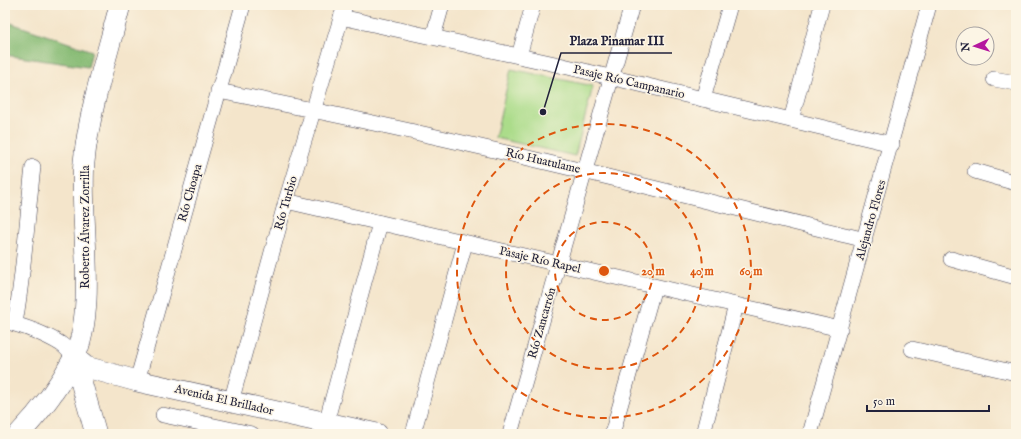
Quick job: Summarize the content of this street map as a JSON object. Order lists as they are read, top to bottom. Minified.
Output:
{"streets":{"main road":["Roberto Álvarez Zorrilla","Avenida El Brillador"],"street":["Pasaje Río Campanario","Río Huatulame","Río Choapa","Río Turbio","Alejandro Flores","Pasaje Río Rapel","Río Zancarrón"]},"crossings":[["Pasaje Río Campanario","Río Turbio"],["Pasaje Río Campanario","Alejandro Flores"],["Pasaje Río Campanario","Río Zancarrón"],["Río Huatulame","Río Choapa"],["Río Huatulame","Río Turbio"],["Río Huatulame","Alejandro Flores"],["Río Huatulame","Río Zancarrón"],["Río Choapa","Avenida El Brillador"],["Río Turbio","Pasaje Río Rapel"],["Río Turbio","Avenida El Brillador"],["Alejandro Flores","Pasaje Río Rapel"],["Roberto Álvarez Zorrilla","Avenida El Brillador"],["Pasaje Río Rapel","Río Zancarrón"]],"places":["Plaza Pinamar III"],"scale_bar":"50 m","north":"left","rings":["20 m","40 m","60 m"]}
